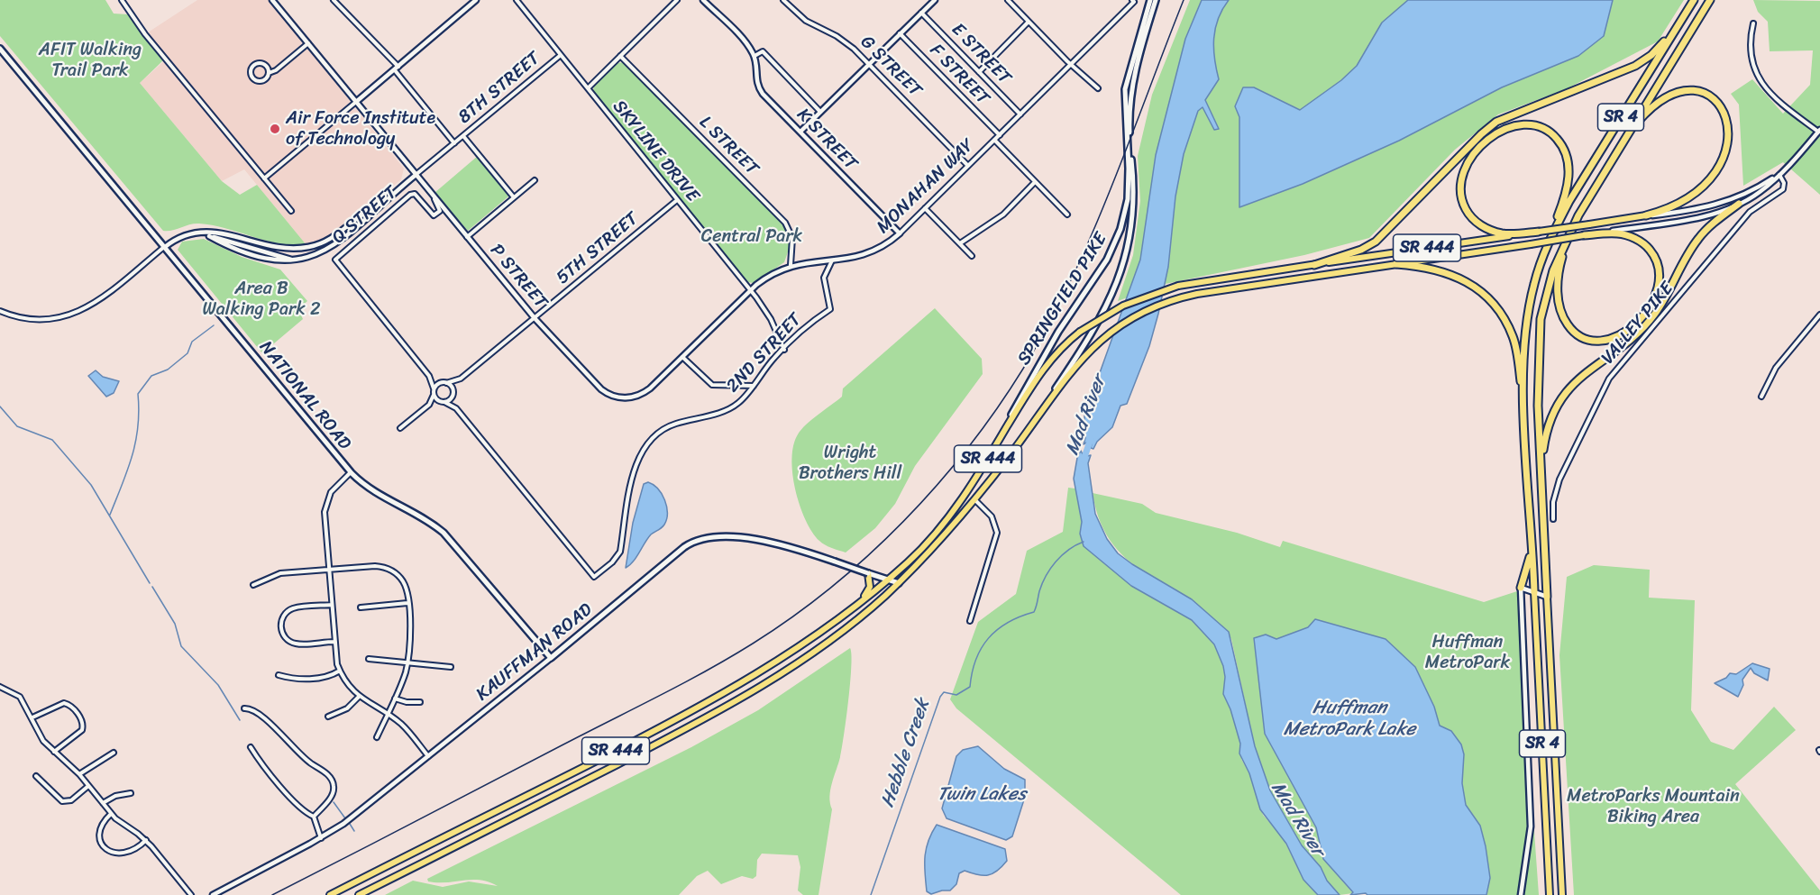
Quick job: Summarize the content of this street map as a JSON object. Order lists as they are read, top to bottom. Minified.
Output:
{"streets":{"highway":["SR 4","SR 444"],"main road":["SPRINGFIELD PIKE","NATIONAL ROAD","KAUFFMAN ROAD"],"street":["E STREET","G STREET","F STREET","8TH STREET","K STREET","L STREET","SKYLINE DRIVE","MONAHAN WAY","Q STREET","5TH STREET","P STREET","VALLEY PIKE","2ND STREET"]},"crossings":[["E STREET","MONAHAN WAY"],["G STREET","MONAHAN WAY"],["F STREET","MONAHAN WAY"],["8TH STREET","SKYLINE DRIVE"],["8TH STREET","P STREET"],["8TH STREET","NATIONAL ROAD"],["K STREET","MONAHAN WAY"],["L STREET","MONAHAN WAY"],["SKYLINE DRIVE","MONAHAN WAY"],["SKYLINE DRIVE","5TH STREET"],["SKYLINE DRIVE","2ND STREET"],["MONAHAN WAY","P STREET"],["MONAHAN WAY","2ND STREET"],["Q STREET","5TH STREET"],["Q STREET","P STREET"],["SR 444","SPRINGFIELD PIKE"],["SR 444","KAUFFMAN ROAD"],["5TH STREET","P STREET"],["NATIONAL ROAD","KAUFFMAN ROAD"]],"water":["Mad River","Huffman MetroPark Lake","Hebble Creek","Twin Lakes"],"parks":["AFIT Walking Trail Park","Central Park","Area B Walking Park 2","Wright Brothers Hill","Huffman MetroPark","MetroParks Mountain Biking Area"],"places":["Air Force Institute of Technology"]}
